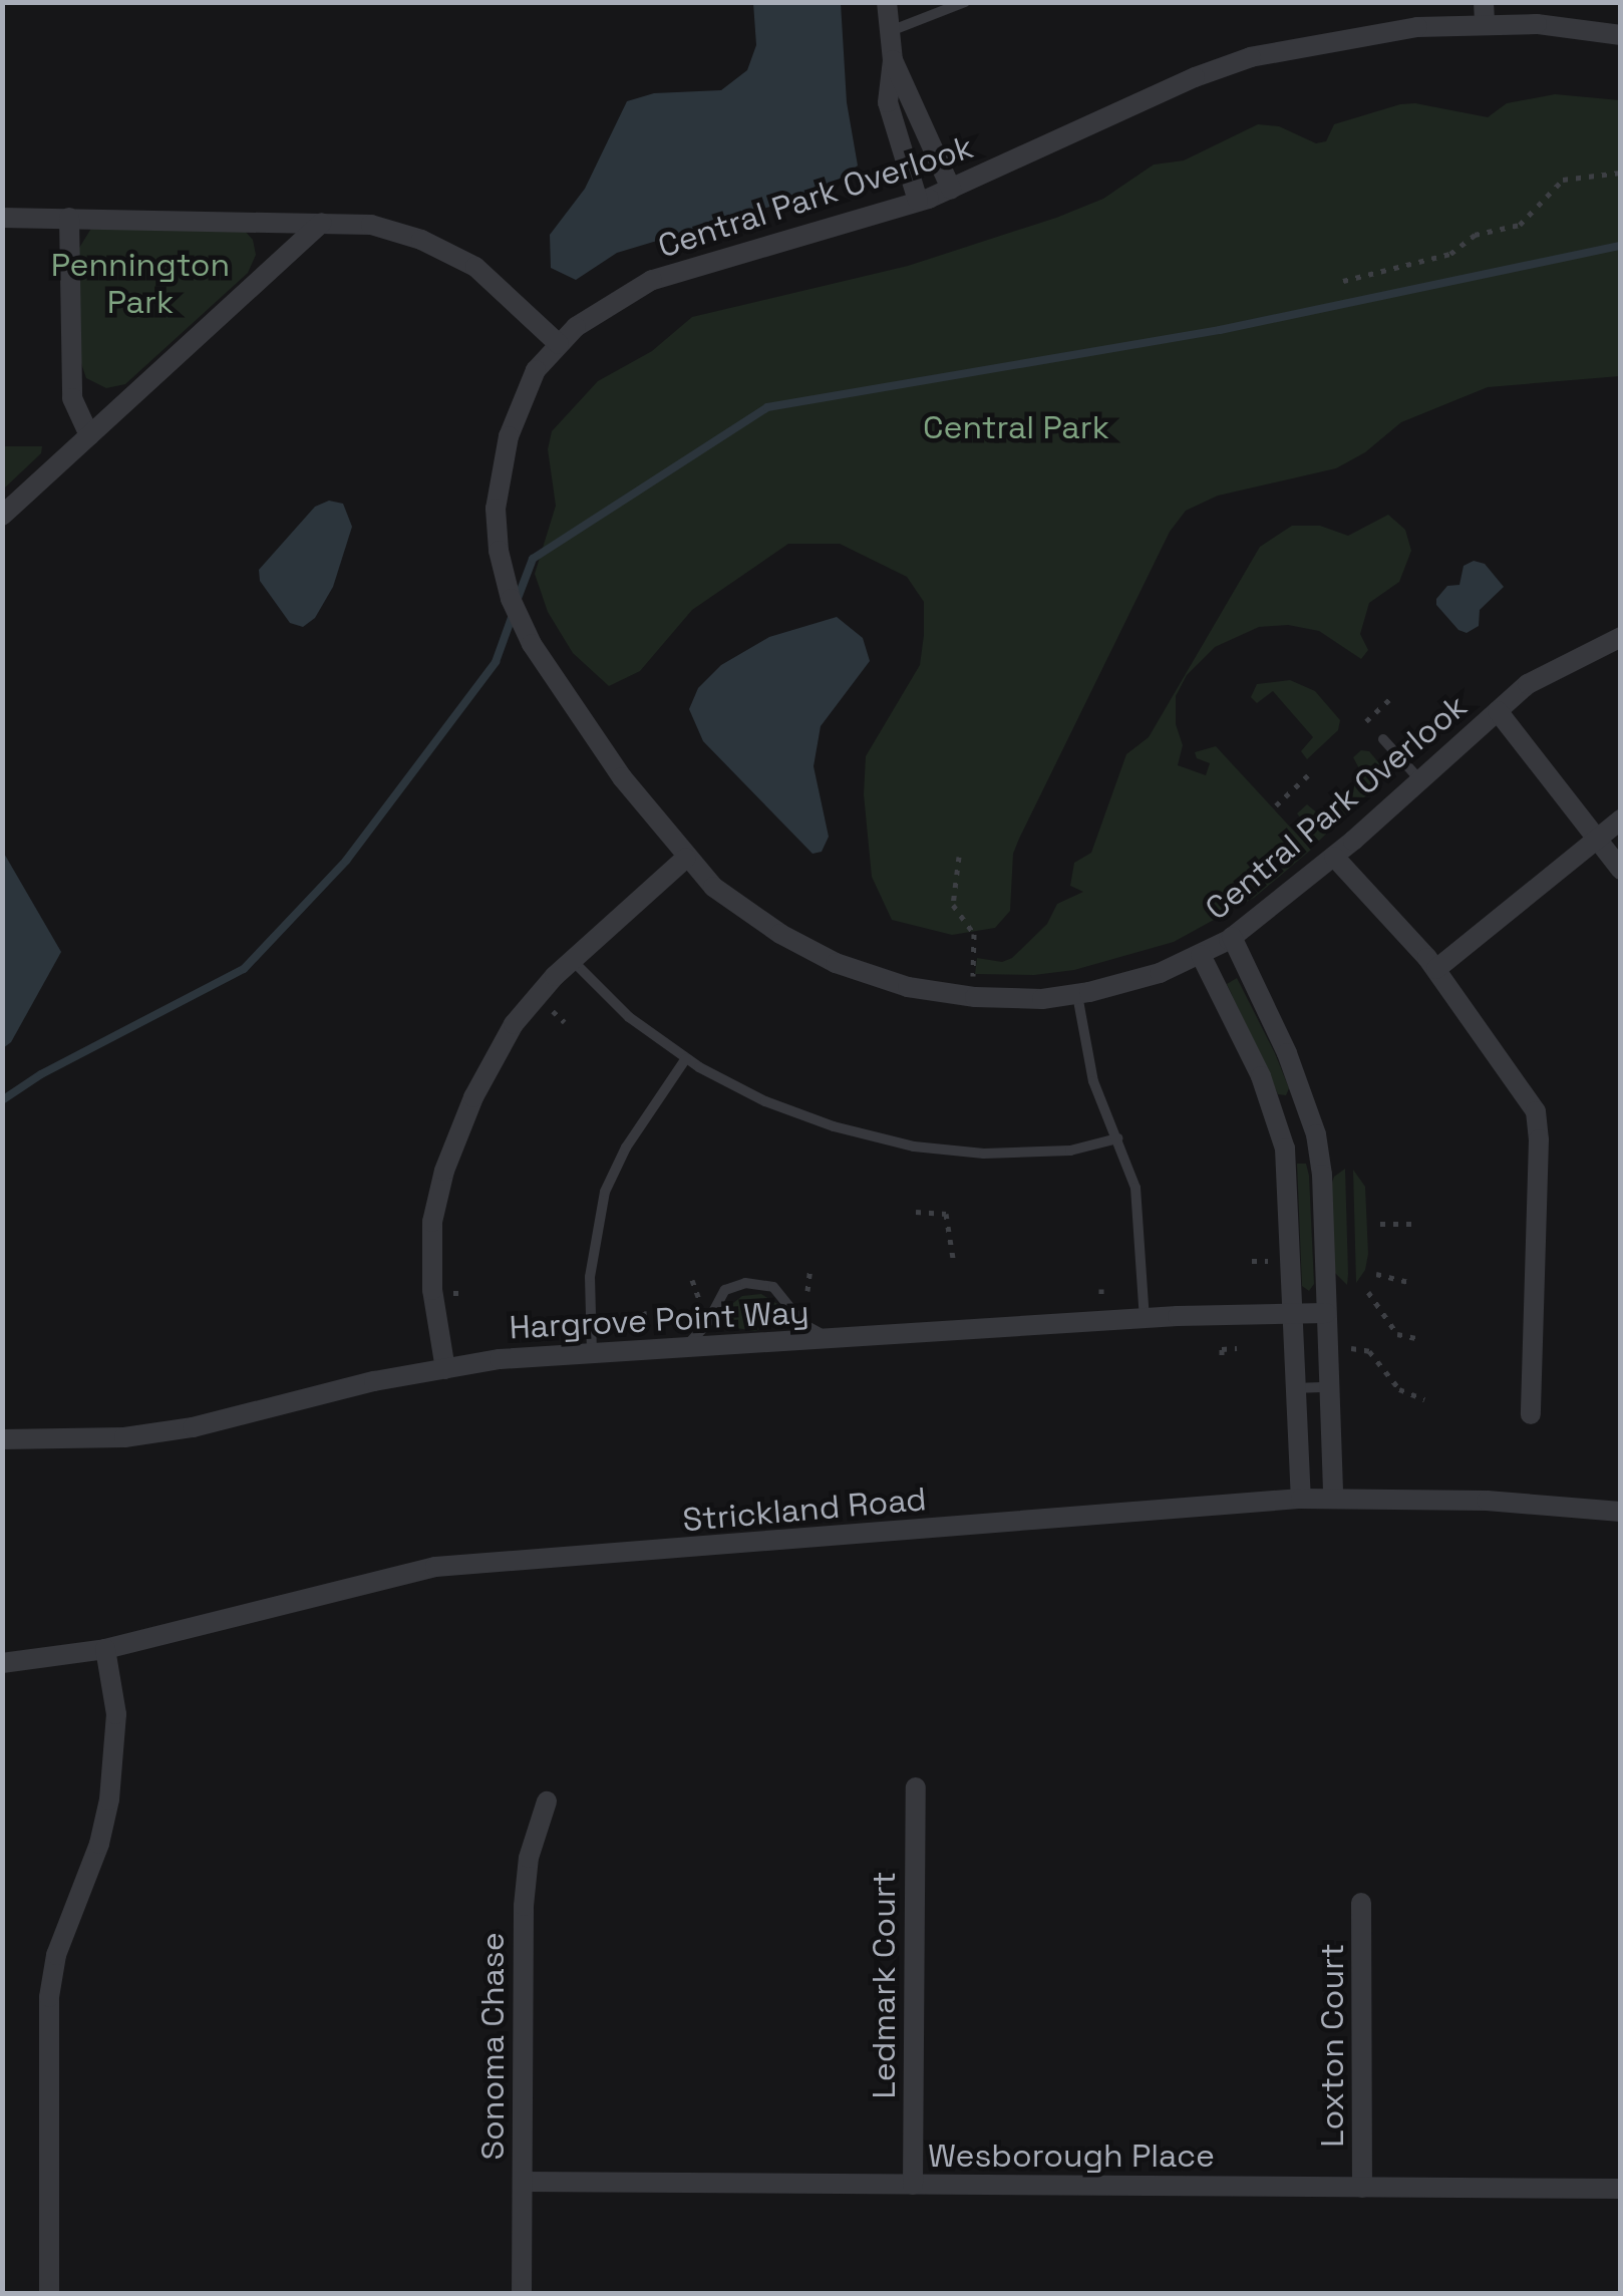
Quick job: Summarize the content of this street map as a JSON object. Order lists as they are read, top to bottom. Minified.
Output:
{"streets":{"street":["Central Park Overlook","Hargrove Point Way","Strickland Road","Ledmark Court","Loxton Court","Sonoma Chase","Wesborough Place"]},"crossings":[["Ledmark Court","Wesborough Place"],["Loxton Court","Wesborough Place"],["Sonoma Chase","Wesborough Place"]],"parks":["Pennington Park","Central Park"]}
